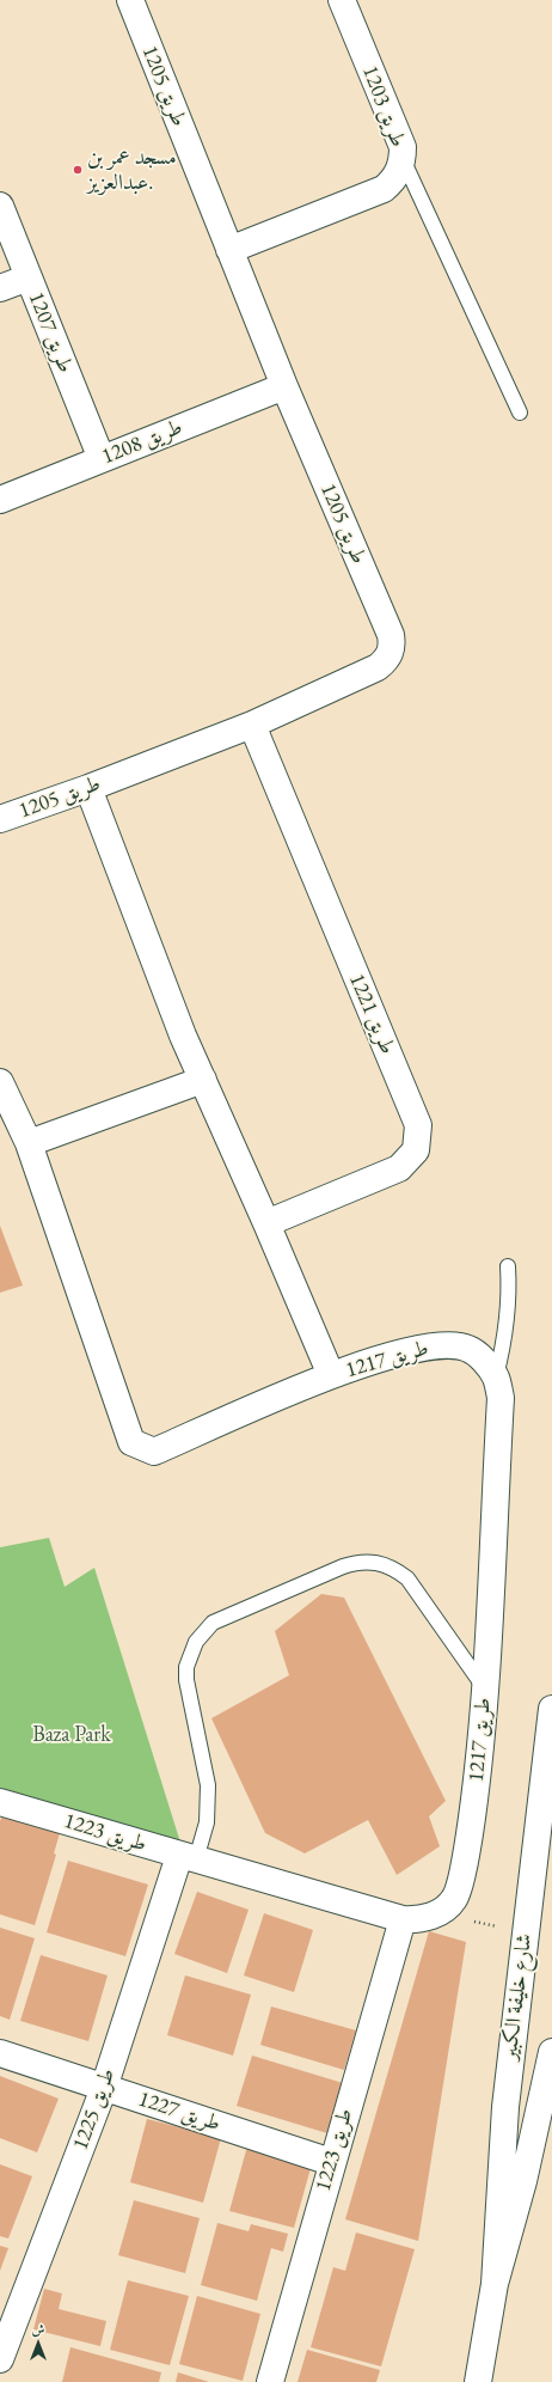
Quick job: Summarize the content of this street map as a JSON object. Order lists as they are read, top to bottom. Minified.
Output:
{"streets":{"street":["طريق 1205","طريق 1203","طريق 1207","طريق 1208","طريق 1221","طريق 1217","طريق 1223","شارع خليفة الكبير","طريق 1225","طريق 1227"]},"crossings":[["طريق 1205","طريق 1203"],["طريق 1205","طريق 1208"],["طريق 1205","طريق 1221"],["طريق 1207","طريق 1208"],["طريق 1217","طريق 1223"],["طريق 1223","طريق 1225"],["طريق 1223","طريق 1227"],["طريق 1225","طريق 1227"]],"parks":["Baza Park"],"places":["مسجد عمر بن عبدالعزيز."],"north":"top"}
